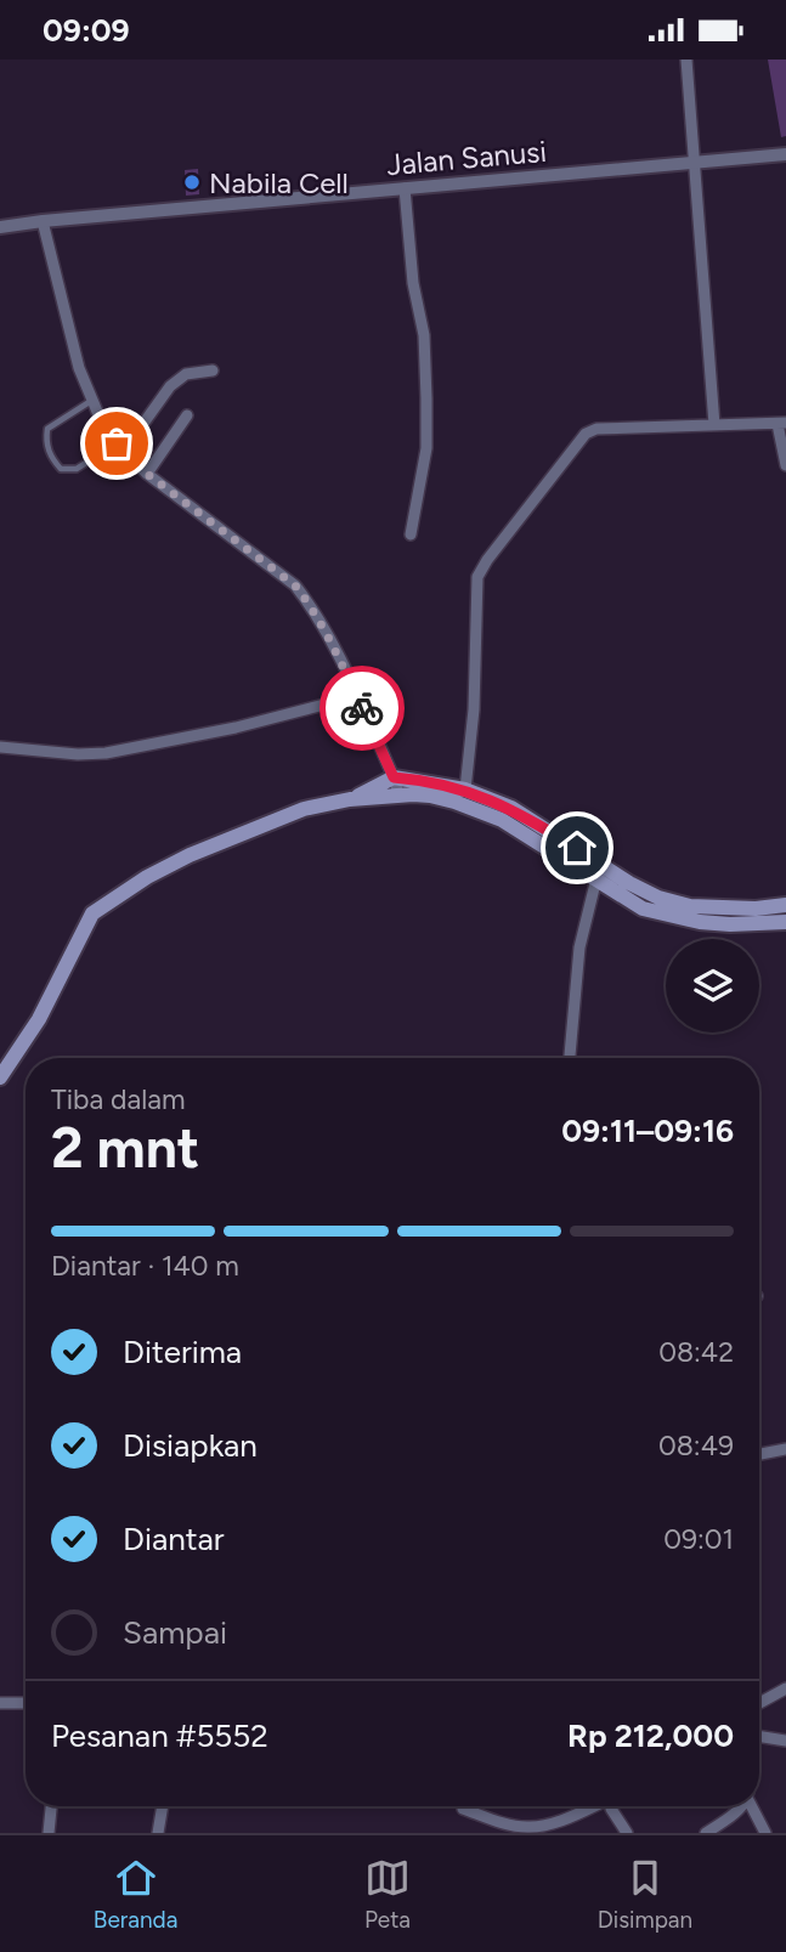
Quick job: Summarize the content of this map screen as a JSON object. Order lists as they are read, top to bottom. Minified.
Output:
{"streets":{"street":["Jalan Sanusi"]},"places":["Nabila Cell"],"page":{"status":"09:09","heading":["2 mnt","Tiba dalam","09:11–09:16"],"panel":["Pesanan #5552","Rp 212,000"],"bar":"Diantar · 140 m","list":[["Diterima","08:42"],["Disiapkan","08:49"],["Diantar","09:01"],"Sampai"],"tabs":["Beranda","Peta","Disimpan"]}}
